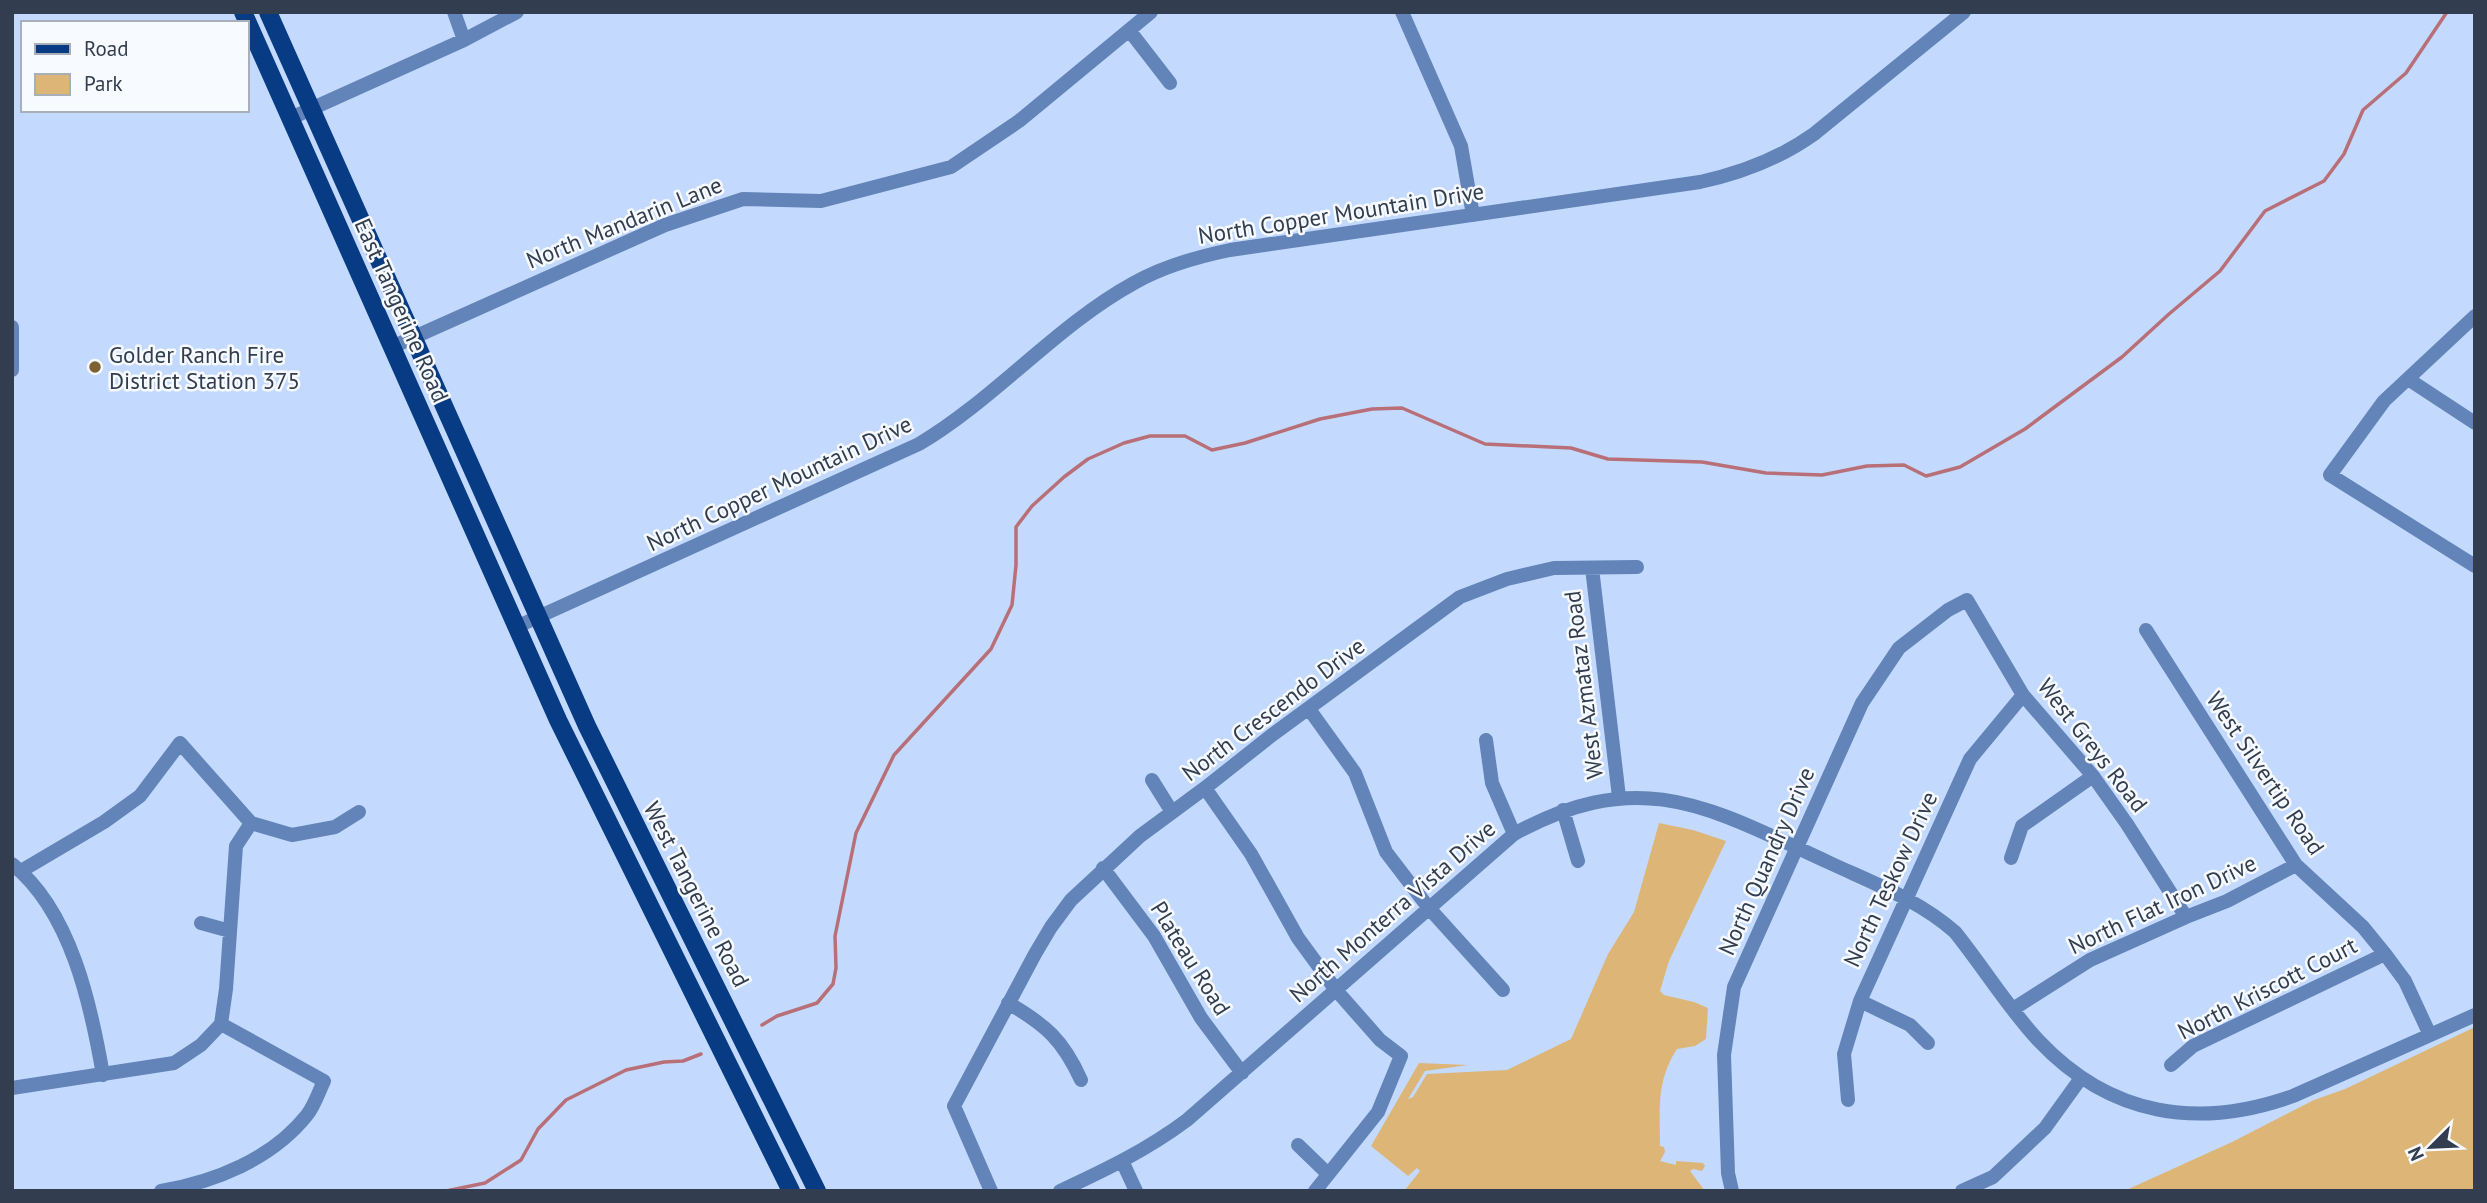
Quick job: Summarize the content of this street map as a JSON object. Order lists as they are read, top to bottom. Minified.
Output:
{"streets":{"main road":["East Tangerine Road","West Tangerine Road"],"street":["North Copper Mountain Drive","North Mandarin Lane","West Azmataz Road","North Crescendo Drive","West Greys Road","West Silvertip Road","North Quandry Drive","North Teskow Drive","North Flat Iron Drive","North Monterra Vista Drive","Plateau Road","North Kriscott Court"]},"crossings":[["North Copper Mountain Drive","East Tangerine Road"],["North Copper Mountain Drive","West Tangerine Road"],["North Mandarin Lane","East Tangerine Road"],["East Tangerine Road","West Tangerine Road"],["West Azmataz Road","North Crescendo Drive"],["West Azmataz Road","North Monterra Vista Drive"],["North Crescendo Drive","Plateau Road"],["West Greys Road","North Quandry Drive"],["West Greys Road","North Teskow Drive"],["West Greys Road","North Flat Iron Drive"],["West Silvertip Road","North Flat Iron Drive"],["West Silvertip Road","North Monterra Vista Drive"],["West Silvertip Road","North Kriscott Court"],["North Quandry Drive","North Monterra Vista Drive"],["North Teskow Drive","North Monterra Vista Drive"],["North Flat Iron Drive","North Monterra Vista Drive"],["North Monterra Vista Drive","Plateau Road"]],"places":["Golder Ranch Fire District Station 375"],"legend":["Road","Park"],"north":"bottom left"}
